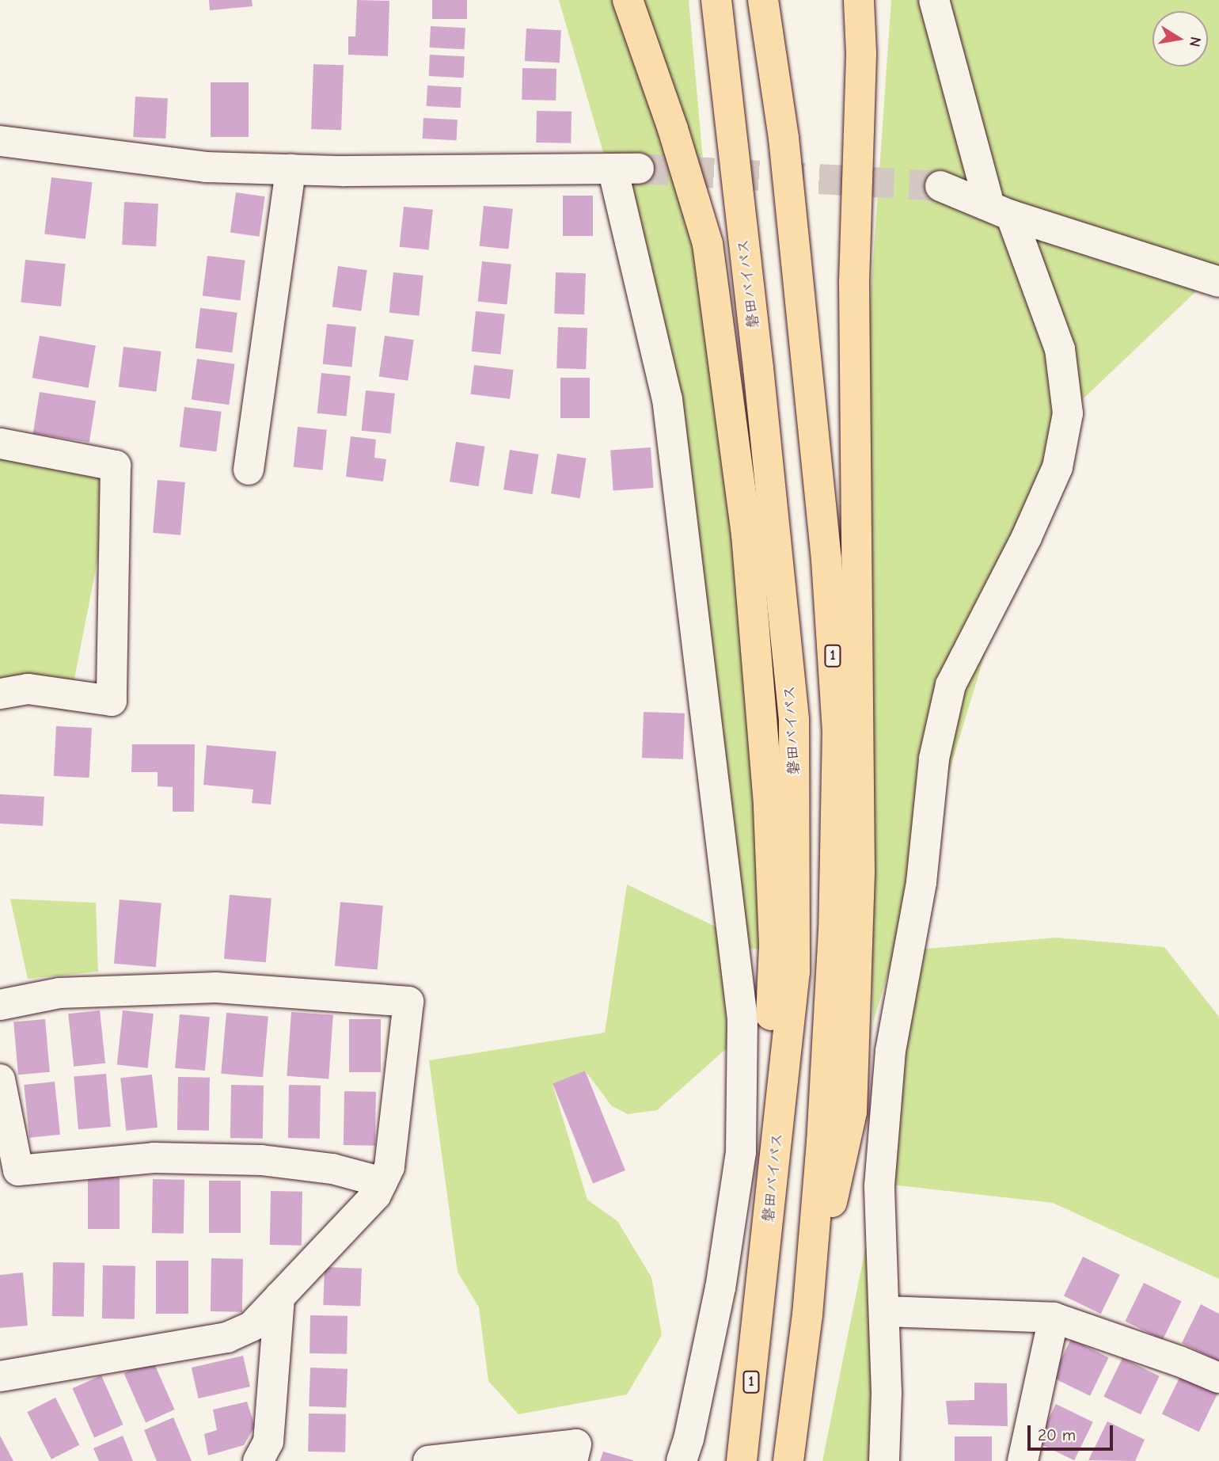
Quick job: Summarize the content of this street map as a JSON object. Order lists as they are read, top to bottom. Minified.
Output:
{"streets":{"highway":["磐田バイパス","1"]},"scale_bar":"20 m","north":"right"}
